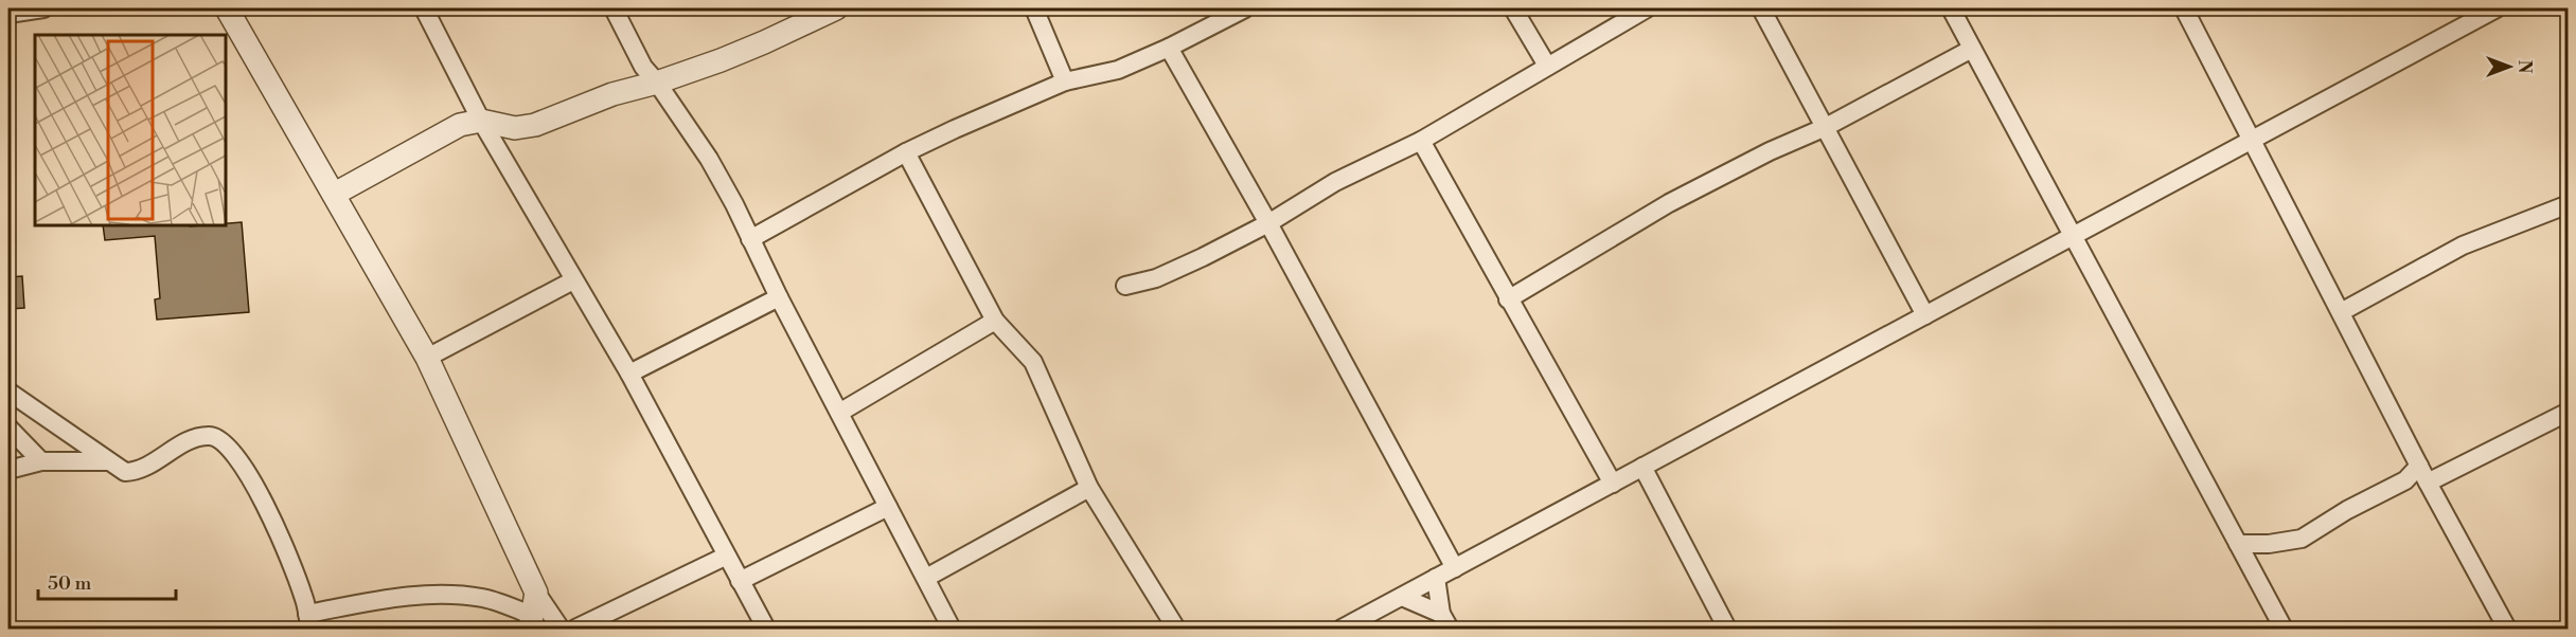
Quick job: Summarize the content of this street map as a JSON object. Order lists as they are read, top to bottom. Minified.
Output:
{"scale_bar":"50 m","north":"right"}
